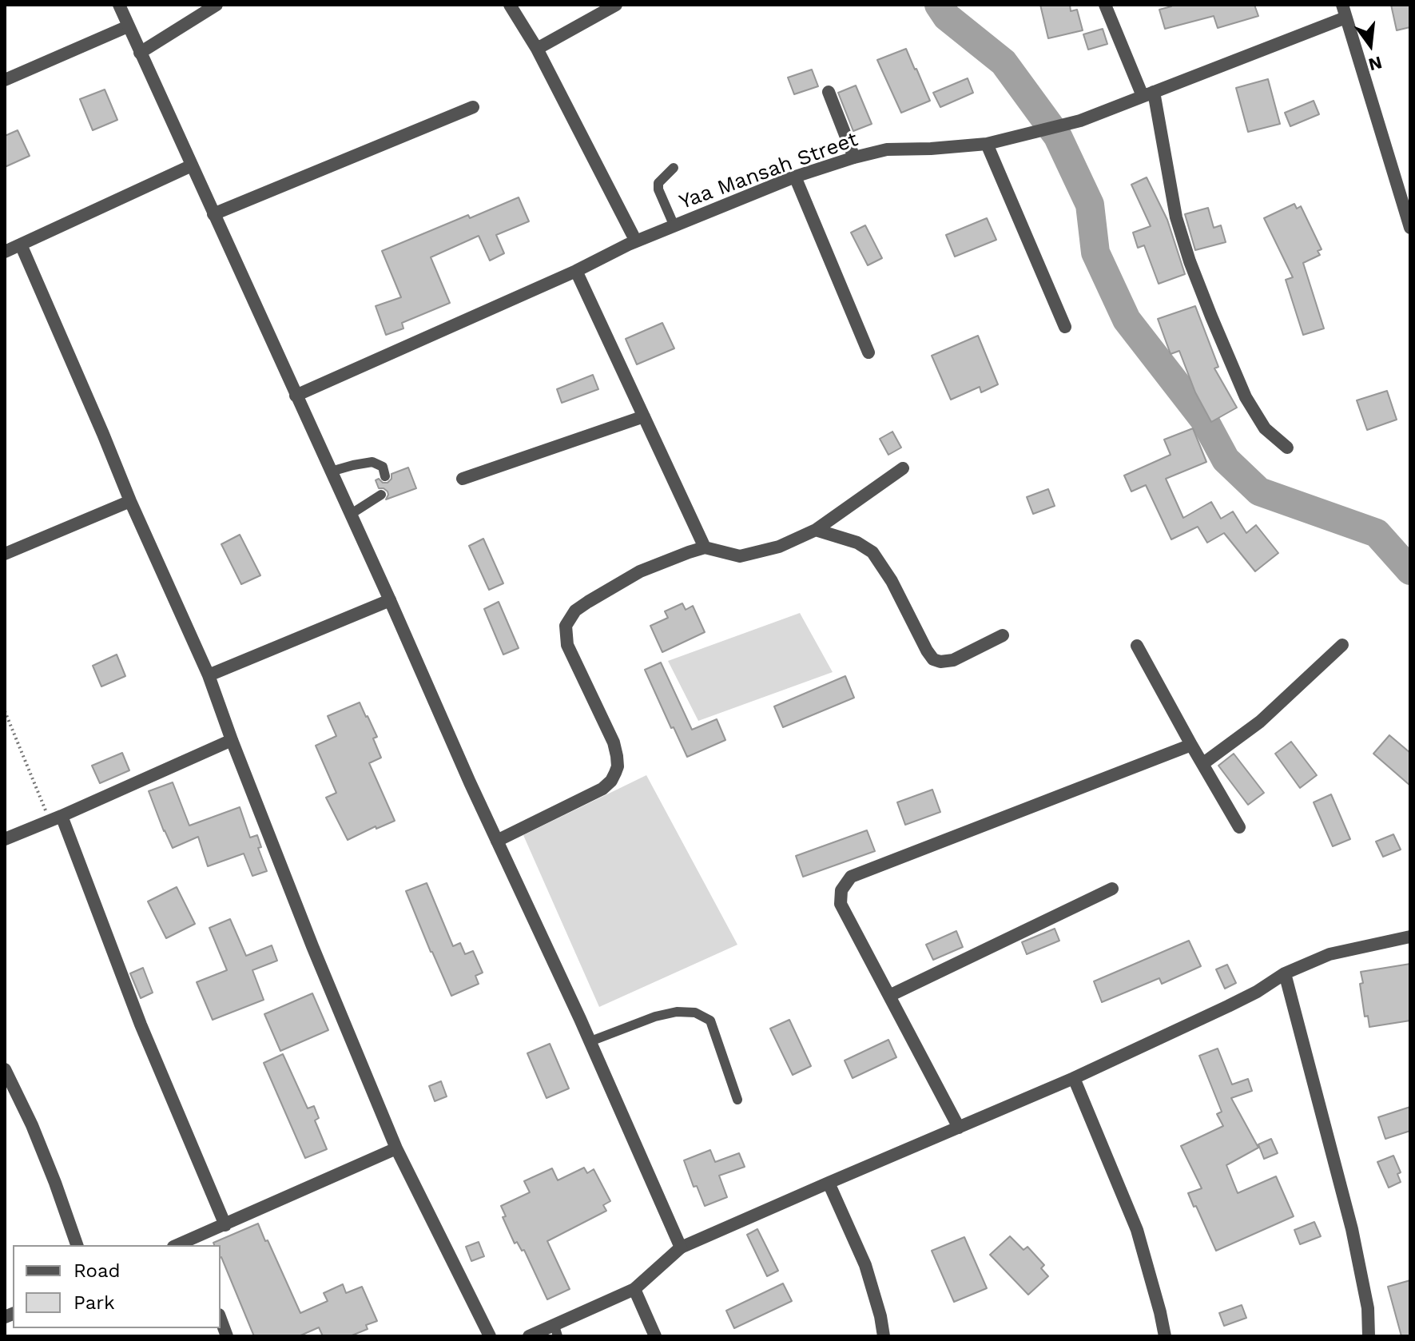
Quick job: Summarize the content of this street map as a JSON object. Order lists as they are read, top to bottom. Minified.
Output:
{"streets":{"street":["Yaa Mansah Street"]},"legend":["Road","Park"],"north":"bottom"}
